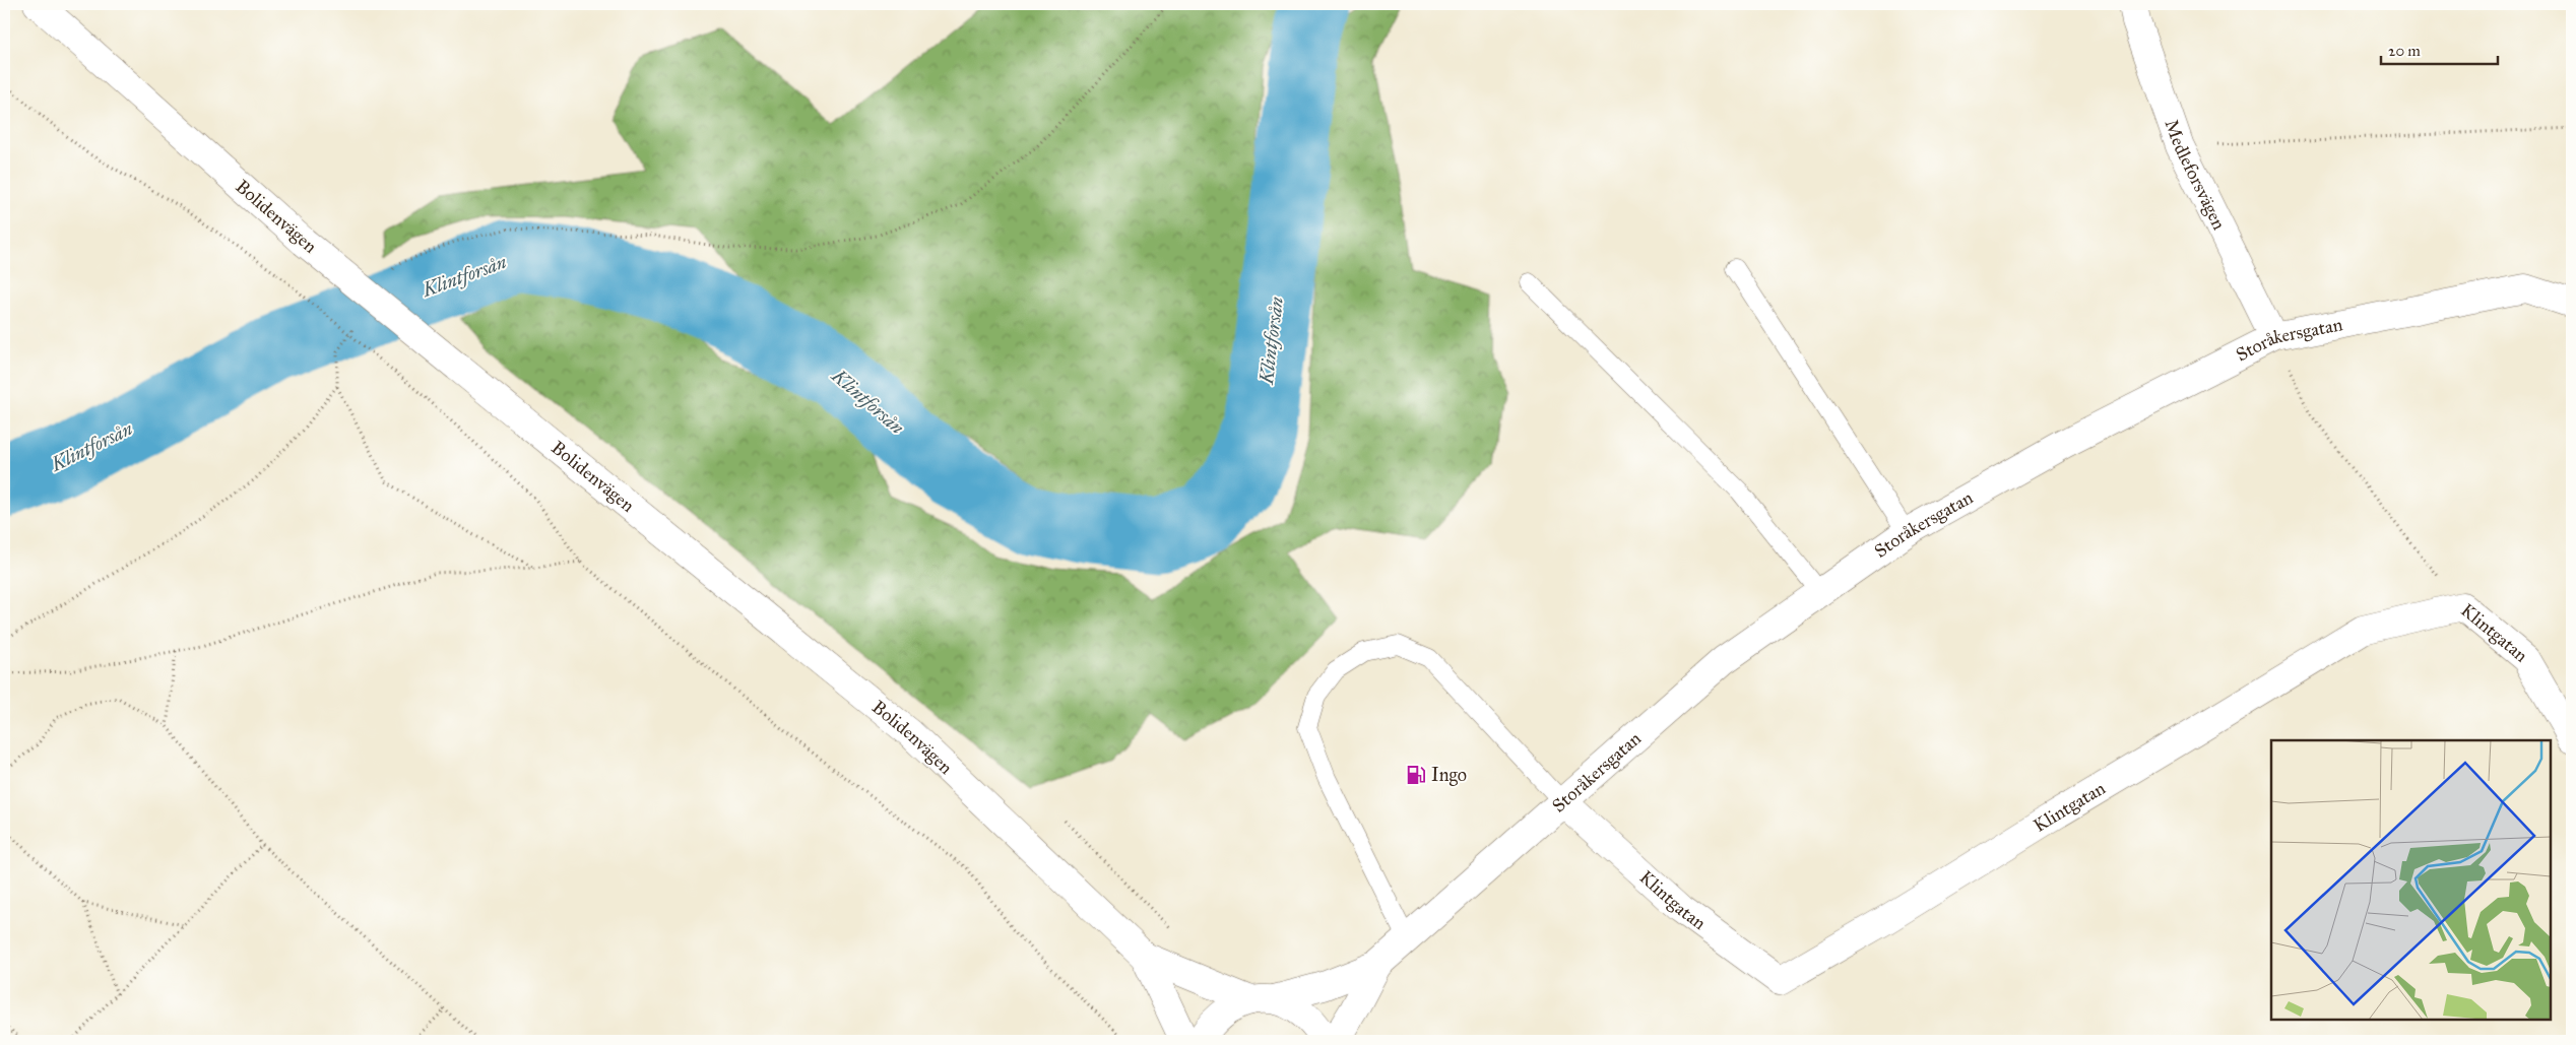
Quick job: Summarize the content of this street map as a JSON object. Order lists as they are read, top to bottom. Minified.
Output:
{"streets":{"street":["Medleforsvägen","Bolidenvägen","Storåkersgatan","Klintgatan"]},"crossings":[["Medleforsvägen","Storåkersgatan"],["Bolidenvägen","Storåkersgatan"],["Storåkersgatan","Klintgatan"]],"water":["Klintforsån"],"places":{"fuel station":["Ingo"]},"scale_bar":"20 m"}
